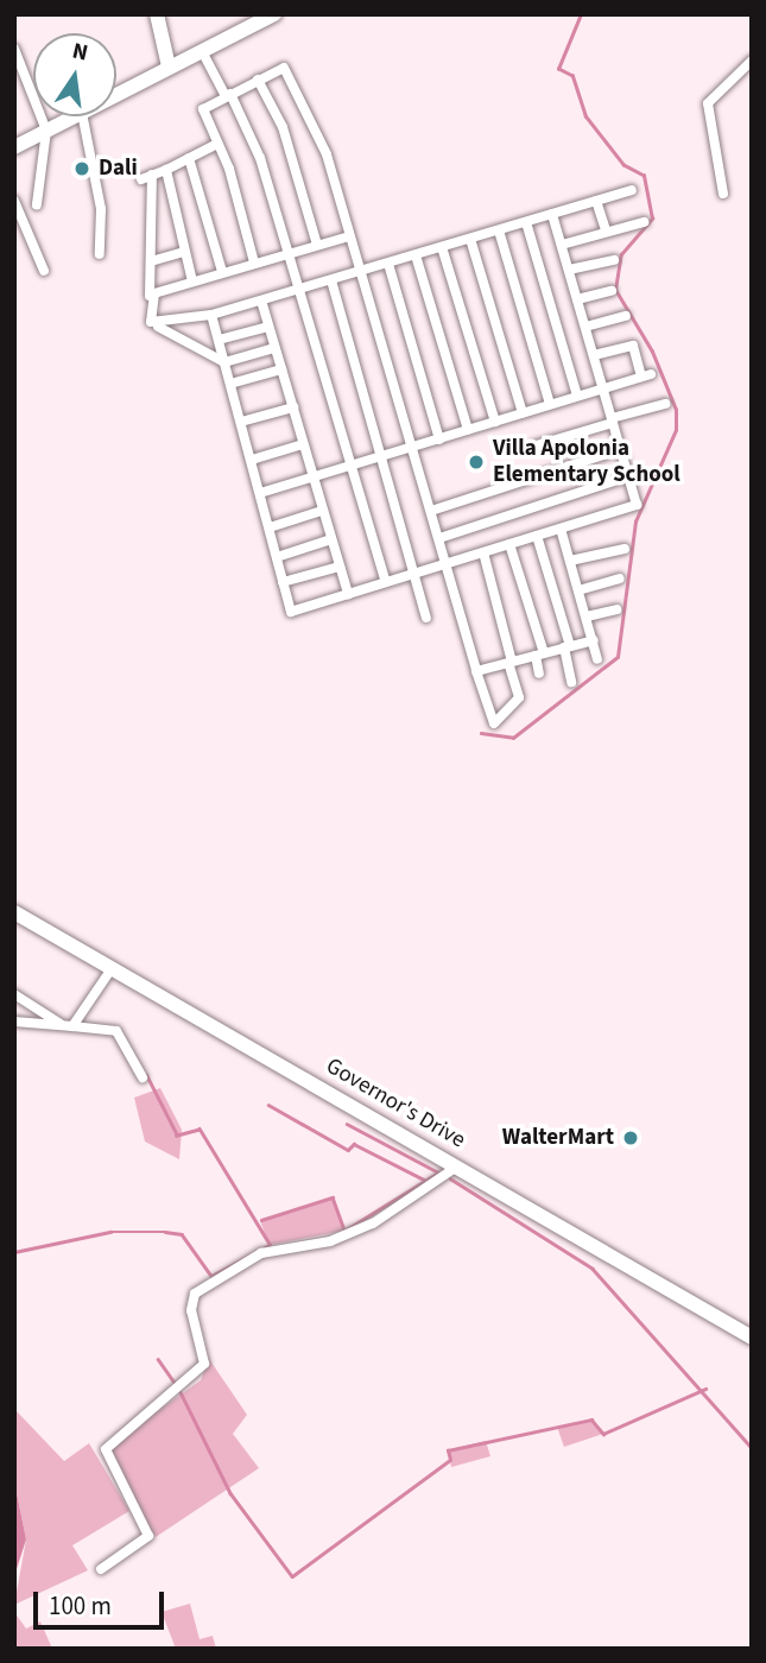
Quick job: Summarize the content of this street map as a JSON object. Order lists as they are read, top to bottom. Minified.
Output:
{"streets":{"main road":["Governor's Drive"]},"places":["Dali","Villa Apolonia Elementary School","WalterMart"],"scale_bar":"100 m","north":"top"}
